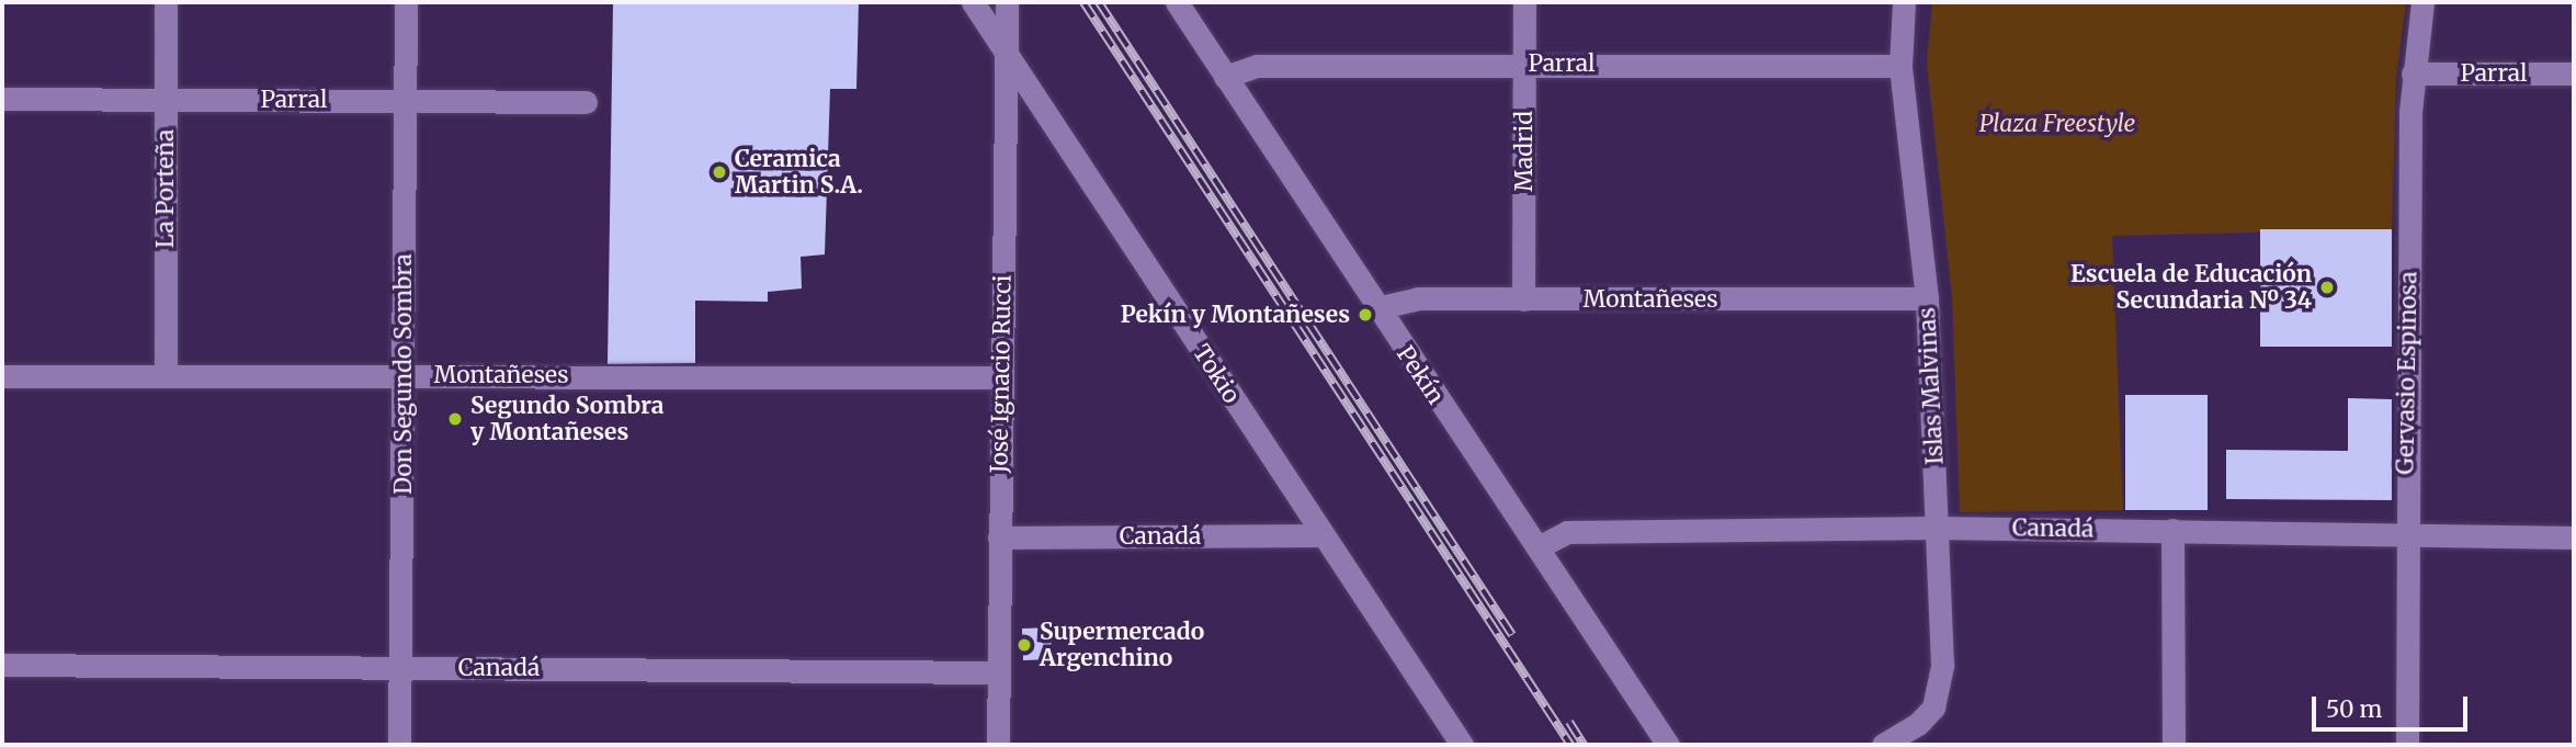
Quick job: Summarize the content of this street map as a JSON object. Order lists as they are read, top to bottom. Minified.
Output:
{"streets":{"street":["Parral","Madrid","La Porteña","Montañeses","Gervasio Espinosa","Don Segundo Sombra","José Ignacio Rucci","Tokio","Pekín","Islas Malvinas","Canadá"]},"crossings":[["Parral","Madrid"],["Parral","La Porteña"],["Parral","Gervasio Espinosa"],["Parral","Don Segundo Sombra"],["Parral","Pekín"],["Parral","Islas Malvinas"],["Madrid","Montañeses"],["La Porteña","Montañeses"],["Montañeses","Don Segundo Sombra"],["Montañeses","José Ignacio Rucci"],["Montañeses","Pekín"],["Montañeses","Islas Malvinas"],["Gervasio Espinosa","Canadá"],["Don Segundo Sombra","Canadá"],["José Ignacio Rucci","Tokio"],["José Ignacio Rucci","Canadá"],["Tokio","Canadá"],["Pekín","Canadá"],["Islas Malvinas","Canadá"]],"parks":["Plaza Freestyle"],"places":["Ceramica Martin S.A.","Escuela de Educación Secundaria Nº 34","Pekín y Montañeses","Segundo Sombra y Montañeses","Supermercado Argenchino"],"scale_bar":"50 m"}
